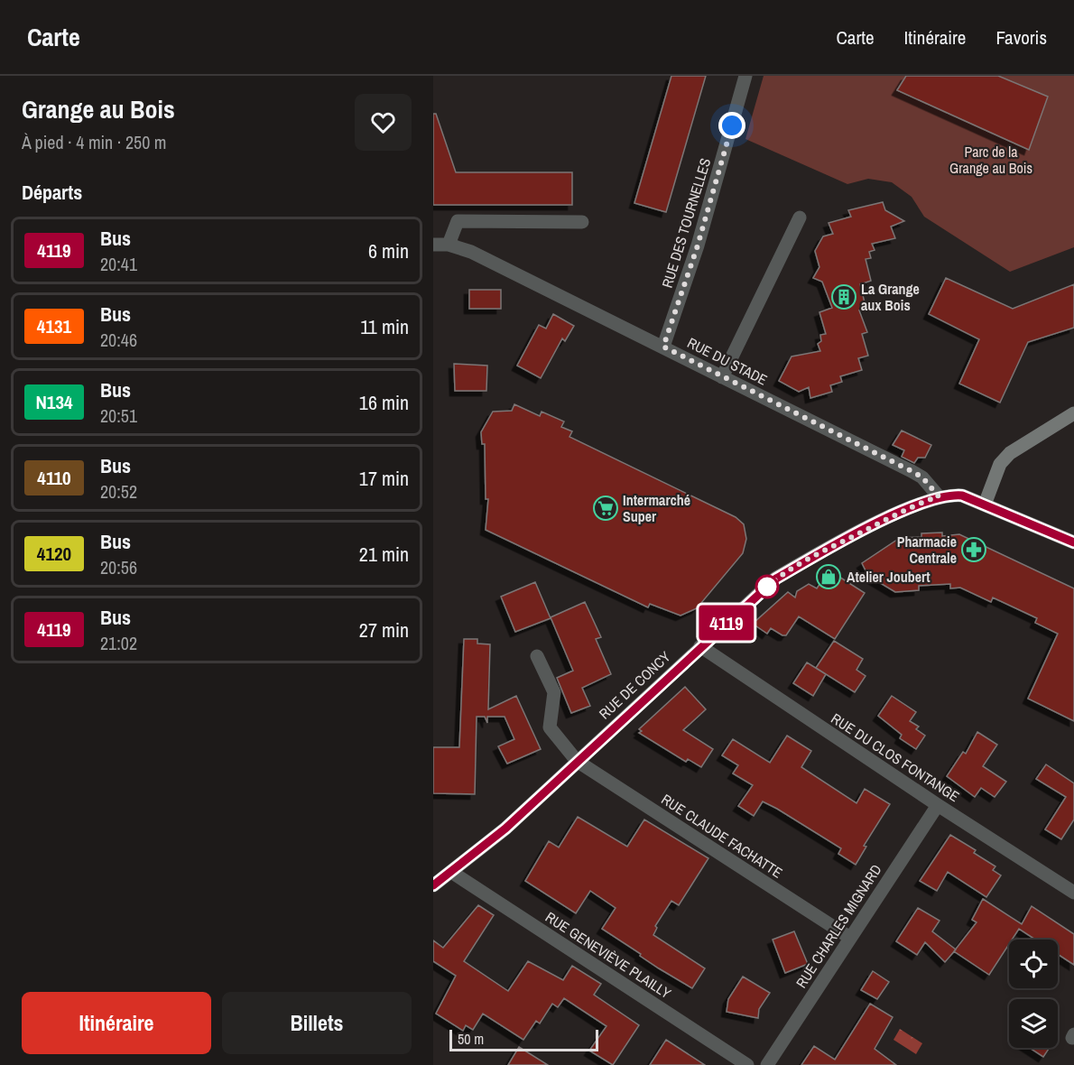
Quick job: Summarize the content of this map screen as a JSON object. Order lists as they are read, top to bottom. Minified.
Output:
{"streets":{"street":["RUE DES TOURNELLES","RUE DU STADE","RUE DE CONCY","RUE DU CLOS FONTANGE","RUE CLAUDE FACHATTE","RUE CHARLES MIGNARD","RUE GENEVIÈVE PLAILLY"]},"crossings":[["RUE DES TOURNELLES","RUE DU STADE"],["RUE DU STADE","RUE DE CONCY"],["RUE DE CONCY","RUE DU CLOS FONTANGE"],["RUE DE CONCY","RUE CLAUDE FACHATTE"],["RUE DE CONCY","RUE GENEVIÈVE PLAILLY"],["RUE DU CLOS FONTANGE","RUE CHARLES MIGNARD"],["RUE CLAUDE FACHATTE","RUE CHARLES MIGNARD"]],"parks":["Parc de la Grange au Bois"],"places":{"building":["La Grange aux Bois"],"supermarket":["Intermarché Super"],"pharmacy":["Pharmacie Centrale"],"shop":["Atelier Joubert"]},"lines":["bus line 4119"],"scale_bar":"50 m","page":{"header":"Carte","nav":["Carte","Itinéraire","Favoris"],"heading":[["Grange au Bois","À pied · 4 min · 250 m"],"Départs"],"on_map":"4119","list":[{"mark":"4119","name":"Bus","note":"20:41","value":"6 min"},{"mark":"4131","name":"Bus","note":"20:46","value":"11 min"},{"mark":"N134","name":"Bus","note":"20:51","value":"16 min"},{"mark":"4110","name":"Bus","note":"20:52","value":"17 min"},{"mark":"4120","name":"Bus","note":"20:56","value":"21 min"},{"mark":"4119","name":"Bus","note":"21:02","value":"27 min"}],"buttons":["Itinéraire","Billets"],"scale":"50 m"}}
